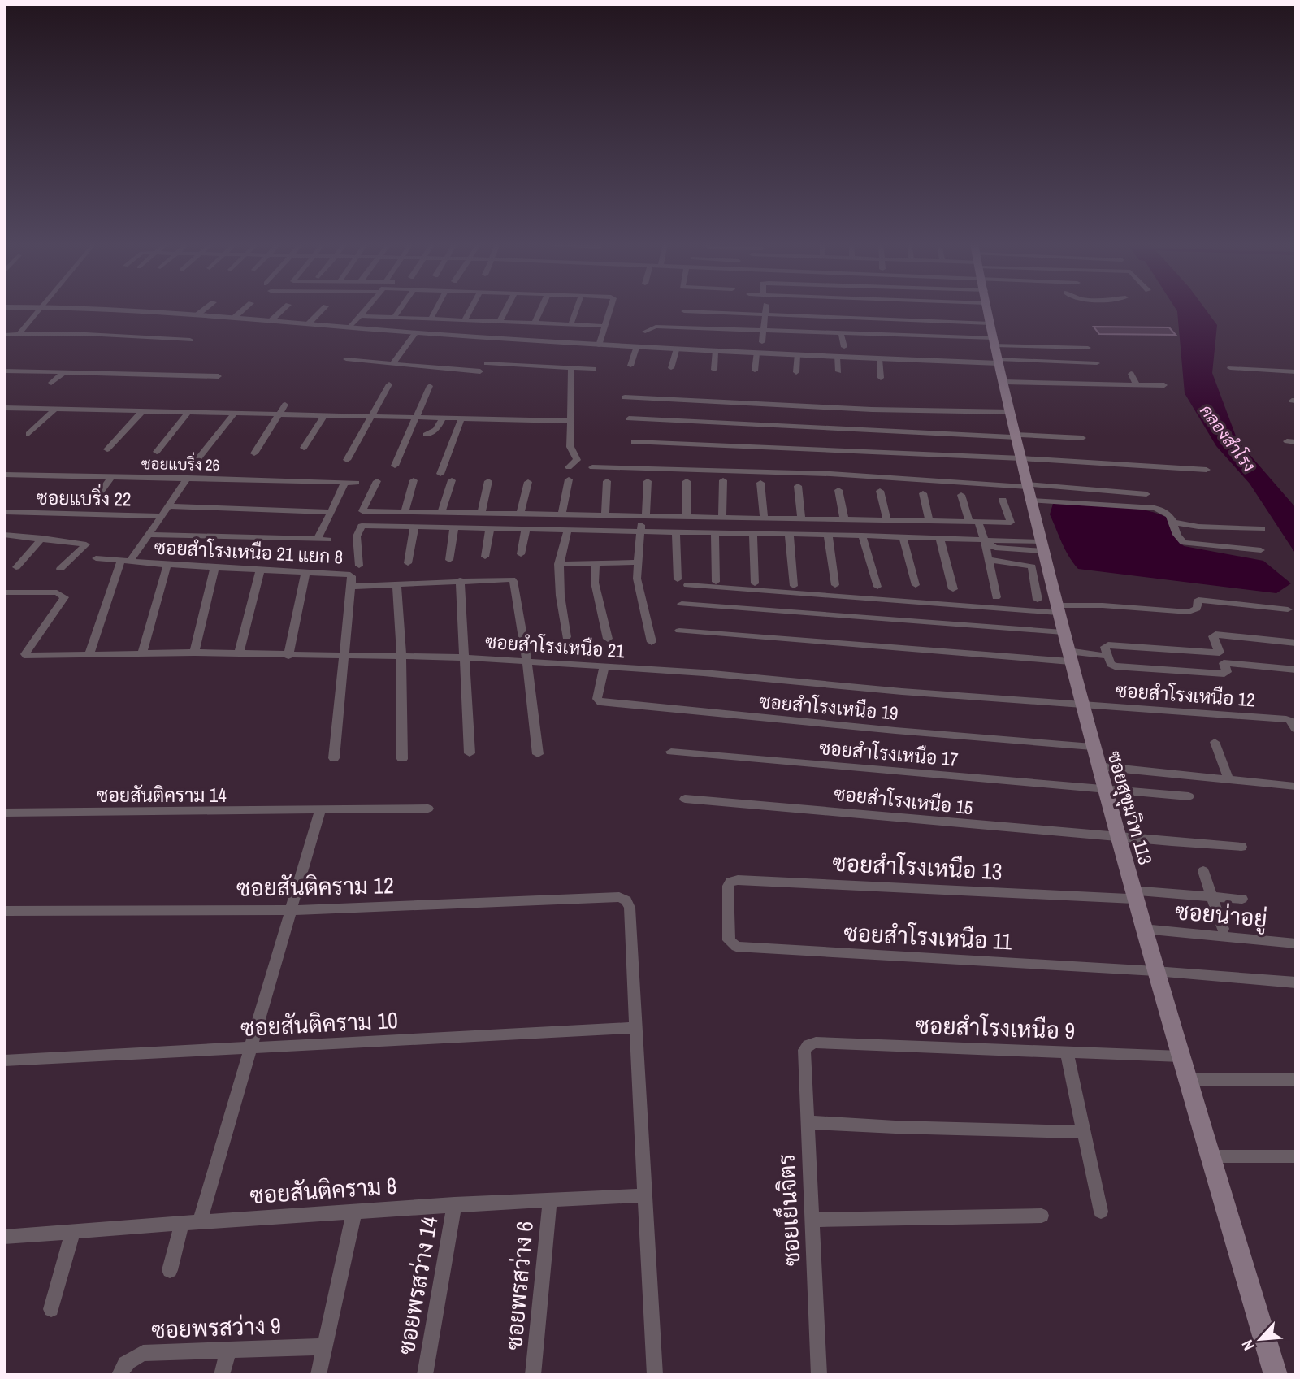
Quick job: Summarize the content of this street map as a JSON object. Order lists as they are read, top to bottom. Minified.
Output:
{"streets":{"main road":["ซอยสุขุมวิท 113"],"street":["ซอยแบริ่ง 26","ซอยแบริ่ง 22","ซอยสำโรงเหนือ 21 แยก 8","ซอยสำโรงเหนือ 21","ซอยสำโรงเหนือ 12","ซอยสำโรงเหนือ 19","ซอยสำโรงเหนือ 17","ซอยสันติคราม 14","ซอยสำโรงเหนือ 15","ซอยสำโรงเหนือ 13","ซอยสันติคราม 12","ซอยน่าอยู่","ซอยสำโรงเหนือ 11","ซอยสันติคราม 10","ซอยสำโรงเหนือ 9","ซอยสันติคราม 8","ซอยเย็นจิตร","ซอยพรสว่าง 14","ซอยพรสว่าง 6","ซอยพรสว่าง 9"]},"crossings":[["ซอยสำโรงเหนือ 21 แยก 8","ซอยสำโรงเหนือ 21"],["ซอยสำโรงเหนือ 21","ซอยสำโรงเหนือ 12"],["ซอยสำโรงเหนือ 21","ซอยสำโรงเหนือ 19"],["ซอยสำโรงเหนือ 21","ซอยสุขุมวิท 113"],["ซอยสำโรงเหนือ 12","ซอยสุขุมวิท 113"],["ซอยสำโรงเหนือ 19","ซอยสุขุมวิท 113"],["ซอยสำโรงเหนือ 17","ซอยสุขุมวิท 113"],["ซอยสำโรงเหนือ 15","ซอยสุขุมวิท 113"],["ซอยสุขุมวิท 113","ซอยสำโรงเหนือ 13"],["ซอยสุขุมวิท 113","ซอยน่าอยู่"],["ซอยสุขุมวิท 113","ซอยสำโรงเหนือ 11"],["ซอยสุขุมวิท 113","ซอยสำโรงเหนือ 9"],["ซอยสำโรงเหนือ 13","ซอยสำโรงเหนือ 11"],["ซอยสำโรงเหนือ 9","ซอยเย็นจิตร"],["ซอยสันติคราม 8","ซอยพรสว่าง 14"],["ซอยสันติคราม 8","ซอยพรสว่าง 6"]],"water":["คลองสำโรง"],"north":"bottom left"}
